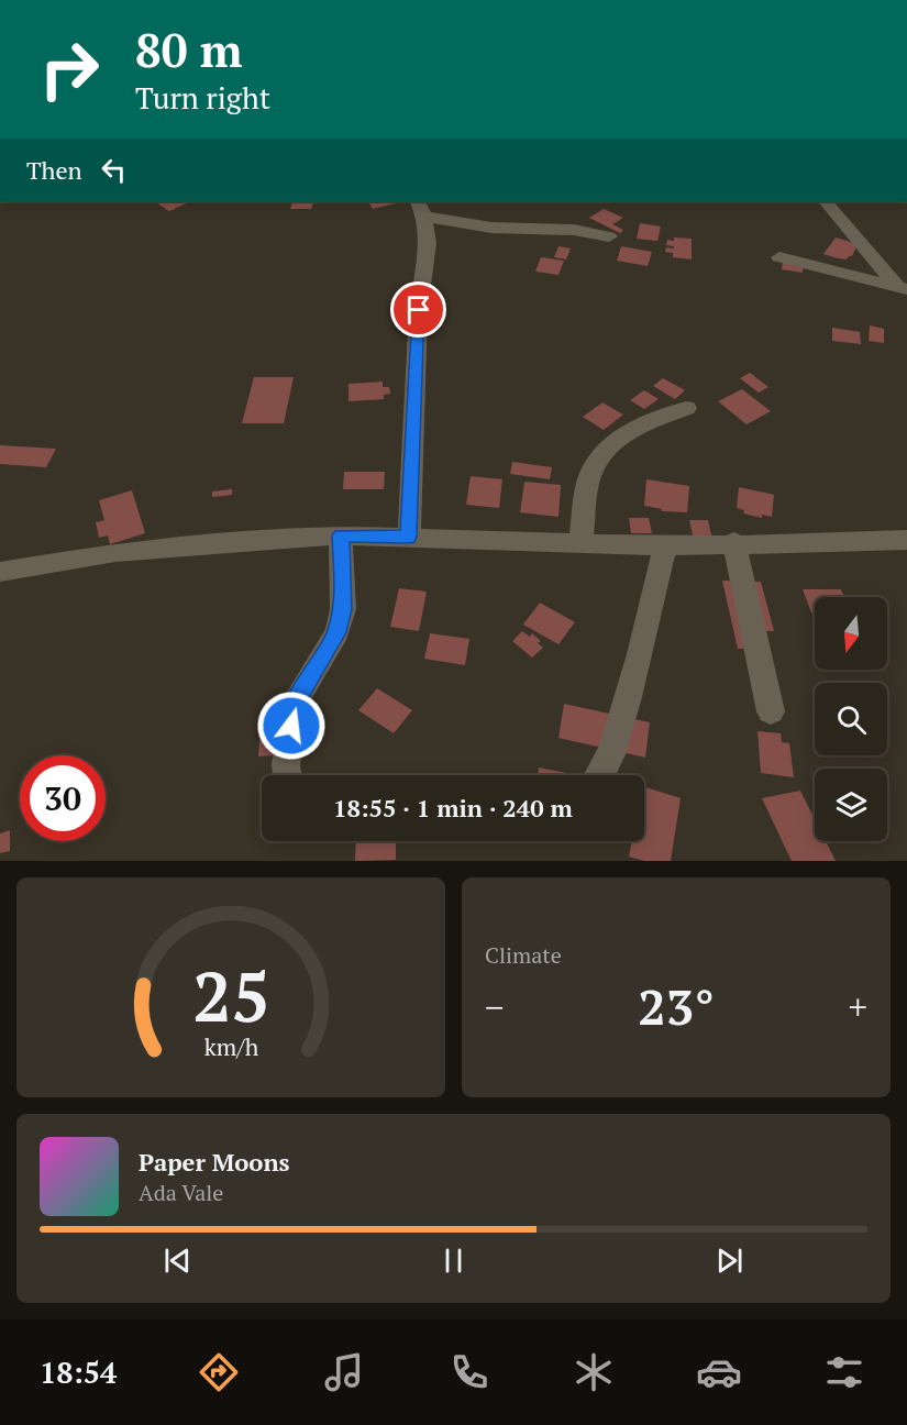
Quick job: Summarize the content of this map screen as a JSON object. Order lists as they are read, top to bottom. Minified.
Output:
{"north":"bottom","page":{"turn":["80 m","Turn right"],"then":"Then","limit":"30","trip":"18:55 · 1 min · 240 m","tile":"Climate","heat":["−","23°","+"],"song":["Paper Moons","Ada Vale"],"tabs":"18:54","gauge":["25","km/h"]}}
